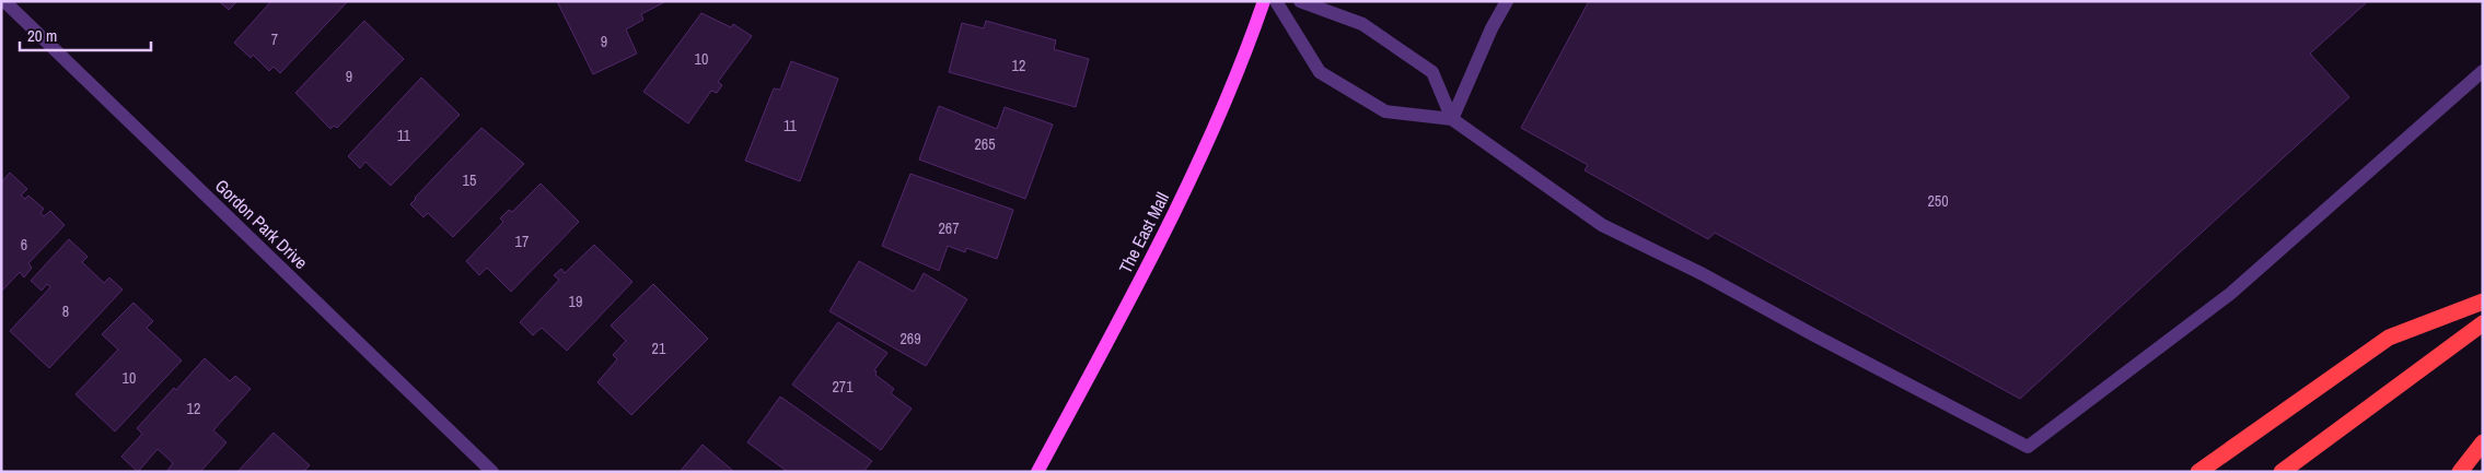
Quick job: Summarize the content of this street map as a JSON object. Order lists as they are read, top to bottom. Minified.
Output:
{"streets":{"main road":["The East Mall"],"street":["Gordon Park Drive"]},"house_numbers":["7","9","10","12","9","11","11","265","15","250","267","17","6","19","8","269","21","10","271","12"],"scale_bar":"20 m"}
